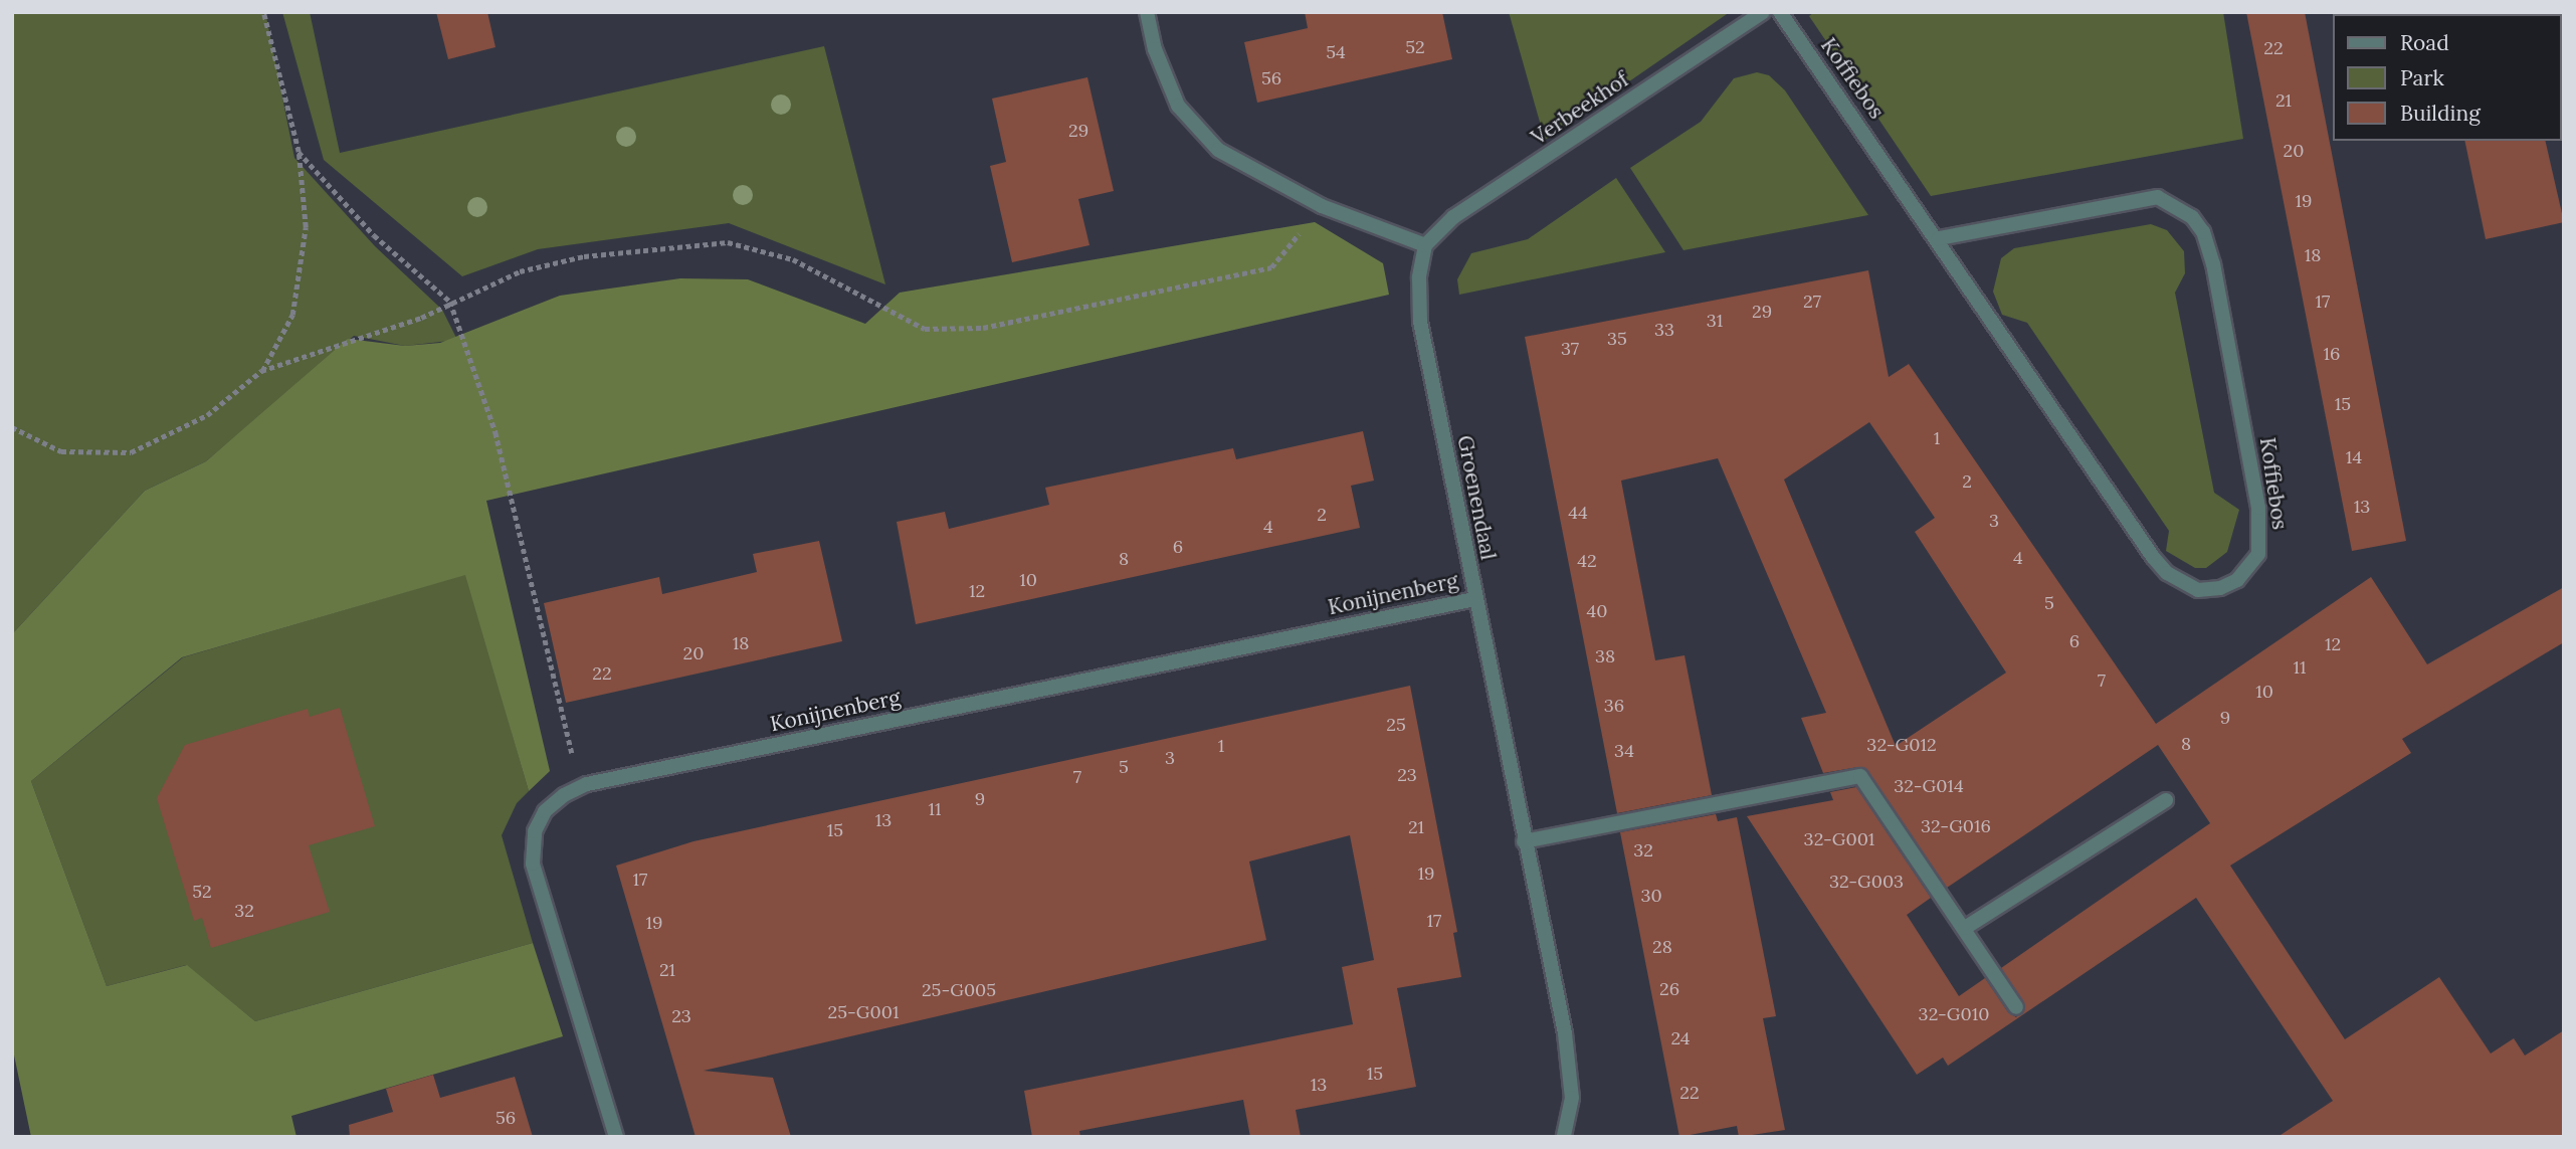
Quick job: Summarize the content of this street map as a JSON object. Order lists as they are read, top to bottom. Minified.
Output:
{"streets":{"street":["Koffiebos","Verbeekhof","Groenendaal","Konijnenberg"]},"crossings":[["Verbeekhof","Groenendaal"],["Groenendaal","Konijnenberg"]],"house_numbers":["52","22","54","56","21","29","20","19","18","27","17","29","31","33","35","37","16","15","1","14","2","13","44","2","3","4","6","4","8","42","10","12","5","40","6","18","12","20","38","11","22","7","10","36","9","25","8","32-G012","1","34","3","5","23","7","32-G014","9","11","13","32-G016","21","15","32-G001","32","19","17","32-G003","52","30","32","17","19","28","21","26","25-G005","25-G001","32-G010","23","24","15","13","22","56"],"legend":["Road","Park","Building"]}
